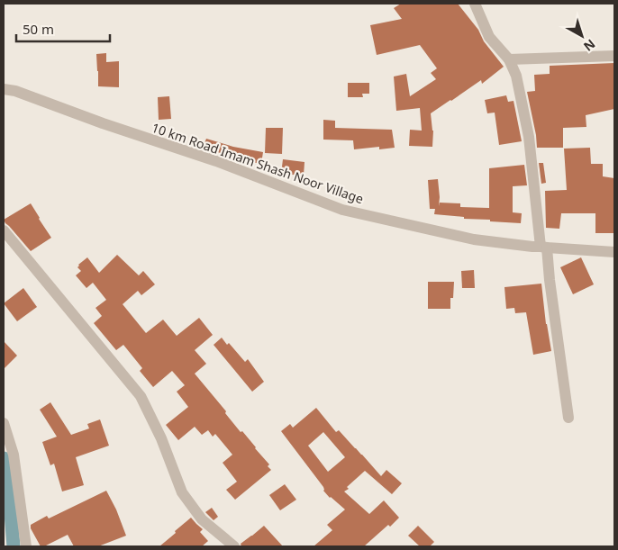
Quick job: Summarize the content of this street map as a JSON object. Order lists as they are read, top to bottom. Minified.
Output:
{"streets":{"street":["10 km Road Imam Shash Noor Village"]},"scale_bar":"50 m","north":"bottom right"}
